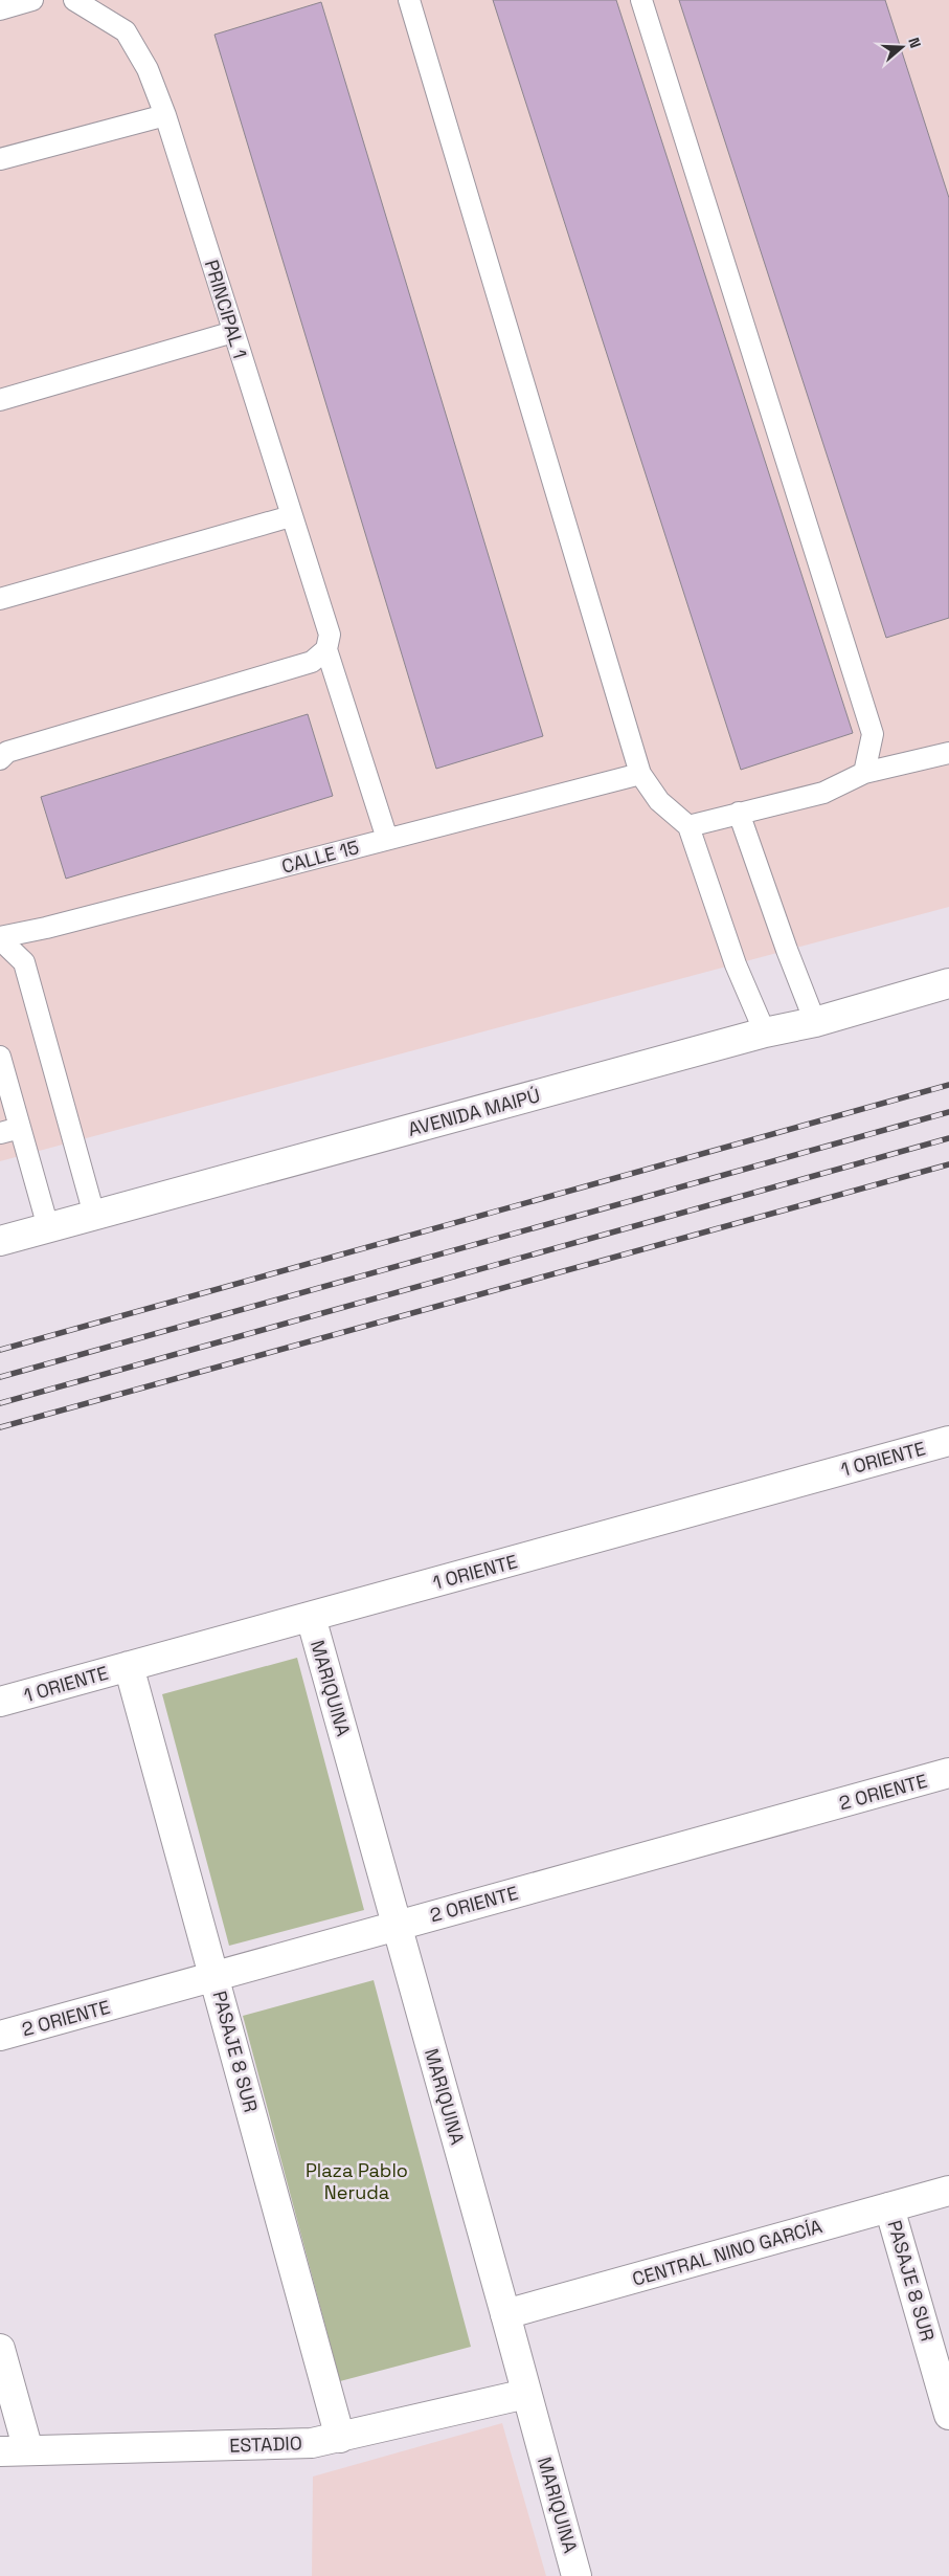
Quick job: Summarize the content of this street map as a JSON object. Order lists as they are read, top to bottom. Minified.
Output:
{"streets":{"street":["AVENIDA MAIPÚ","1 ORIENTE","MARIQUINA","2 ORIENTE","PASAJE 8 SUR","CENTRAL NINO GARCÍA","ESTADIO"],"lane":["PRINCIPAL 1","CALLE 15"]},"crossings":[["PRINCIPAL 1","CALLE 15"],["1 ORIENTE","MARIQUINA"],["1 ORIENTE","PASAJE 8 SUR"],["MARIQUINA","2 ORIENTE"],["MARIQUINA","CENTRAL NINO GARCÍA"],["MARIQUINA","ESTADIO"],["2 ORIENTE","PASAJE 8 SUR"],["PASAJE 8 SUR","CENTRAL NINO GARCÍA"],["PASAJE 8 SUR","ESTADIO"]],"parks":["Plaza Pablo Neruda"],"north":"right"}
